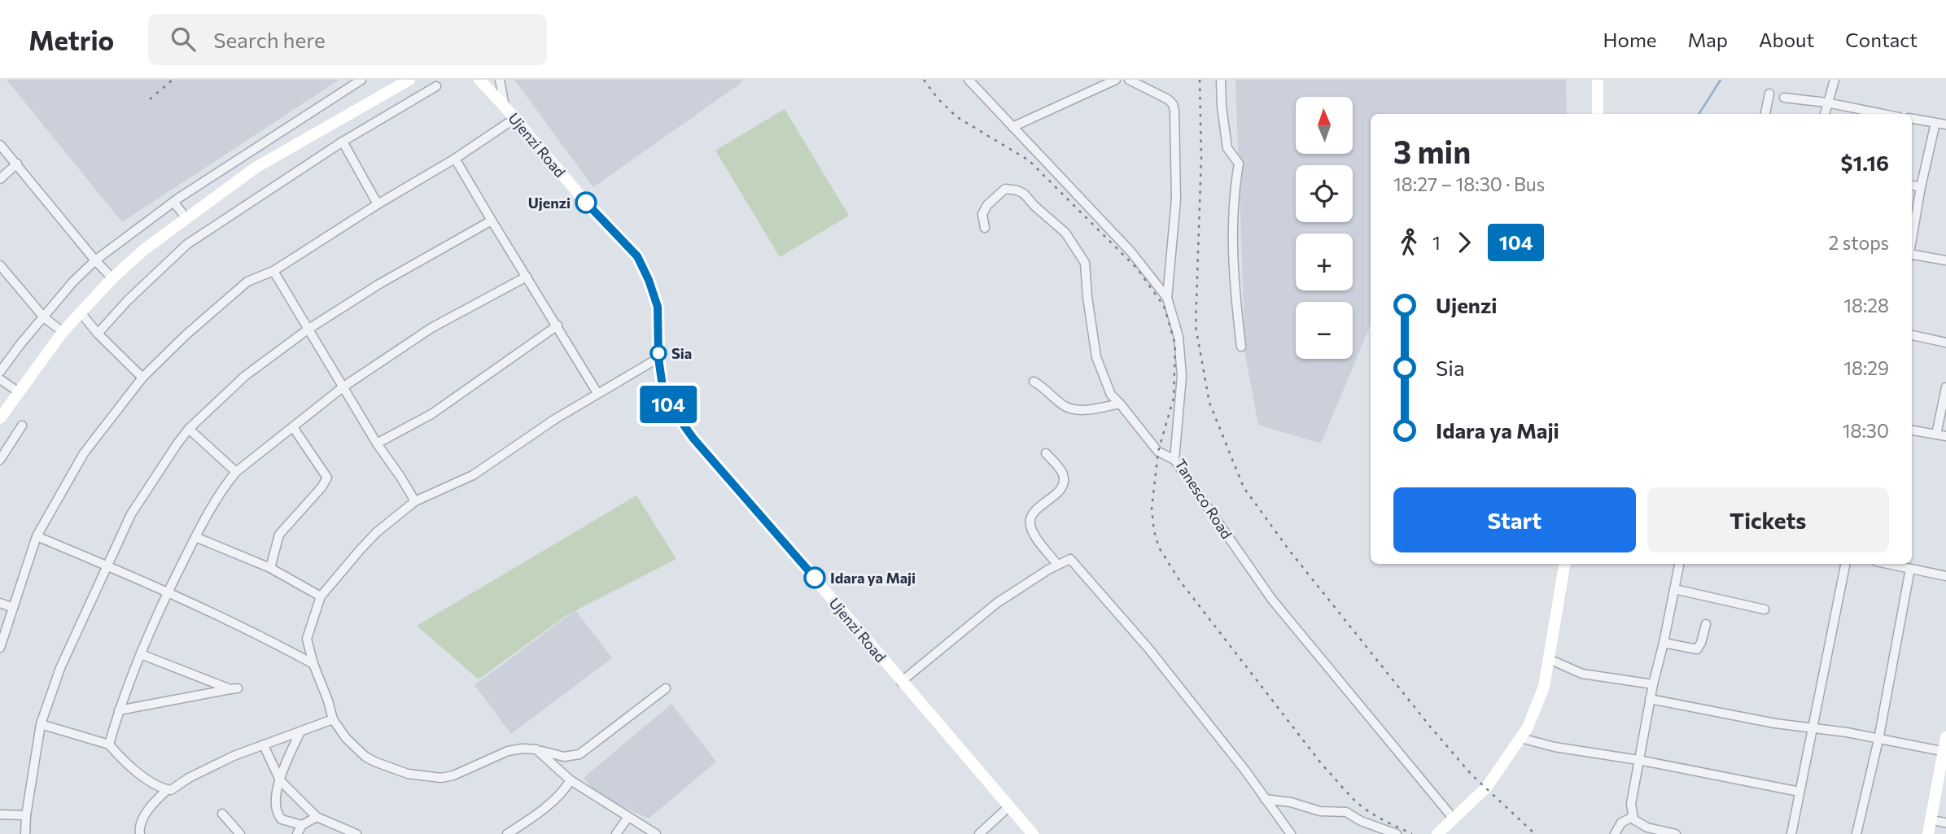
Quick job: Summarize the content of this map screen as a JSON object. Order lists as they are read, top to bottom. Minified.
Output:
{"streets":{"street":["Ujenzi Road","Tanesco Road"]},"places":["Ujenzi","Sia","Idara ya Maji"],"lines":["bus line 104"],"north":"top","page":{"header":"Metrio","search":"Search here","nav":["Home","Map","About","Contact"],"on_map":"104","map_buttons":["+","−"],"heading":["3 min","18:27 – 18:30 · Bus","$1.16"],"legs":["1","104","2 stops"],"list":[{"name":"Ujenzi","value":"18:28"},{"name":"Sia","value":"18:29"},{"name":"Idara ya Maji","value":"18:30"}],"buttons":["Start","Tickets"]}}
